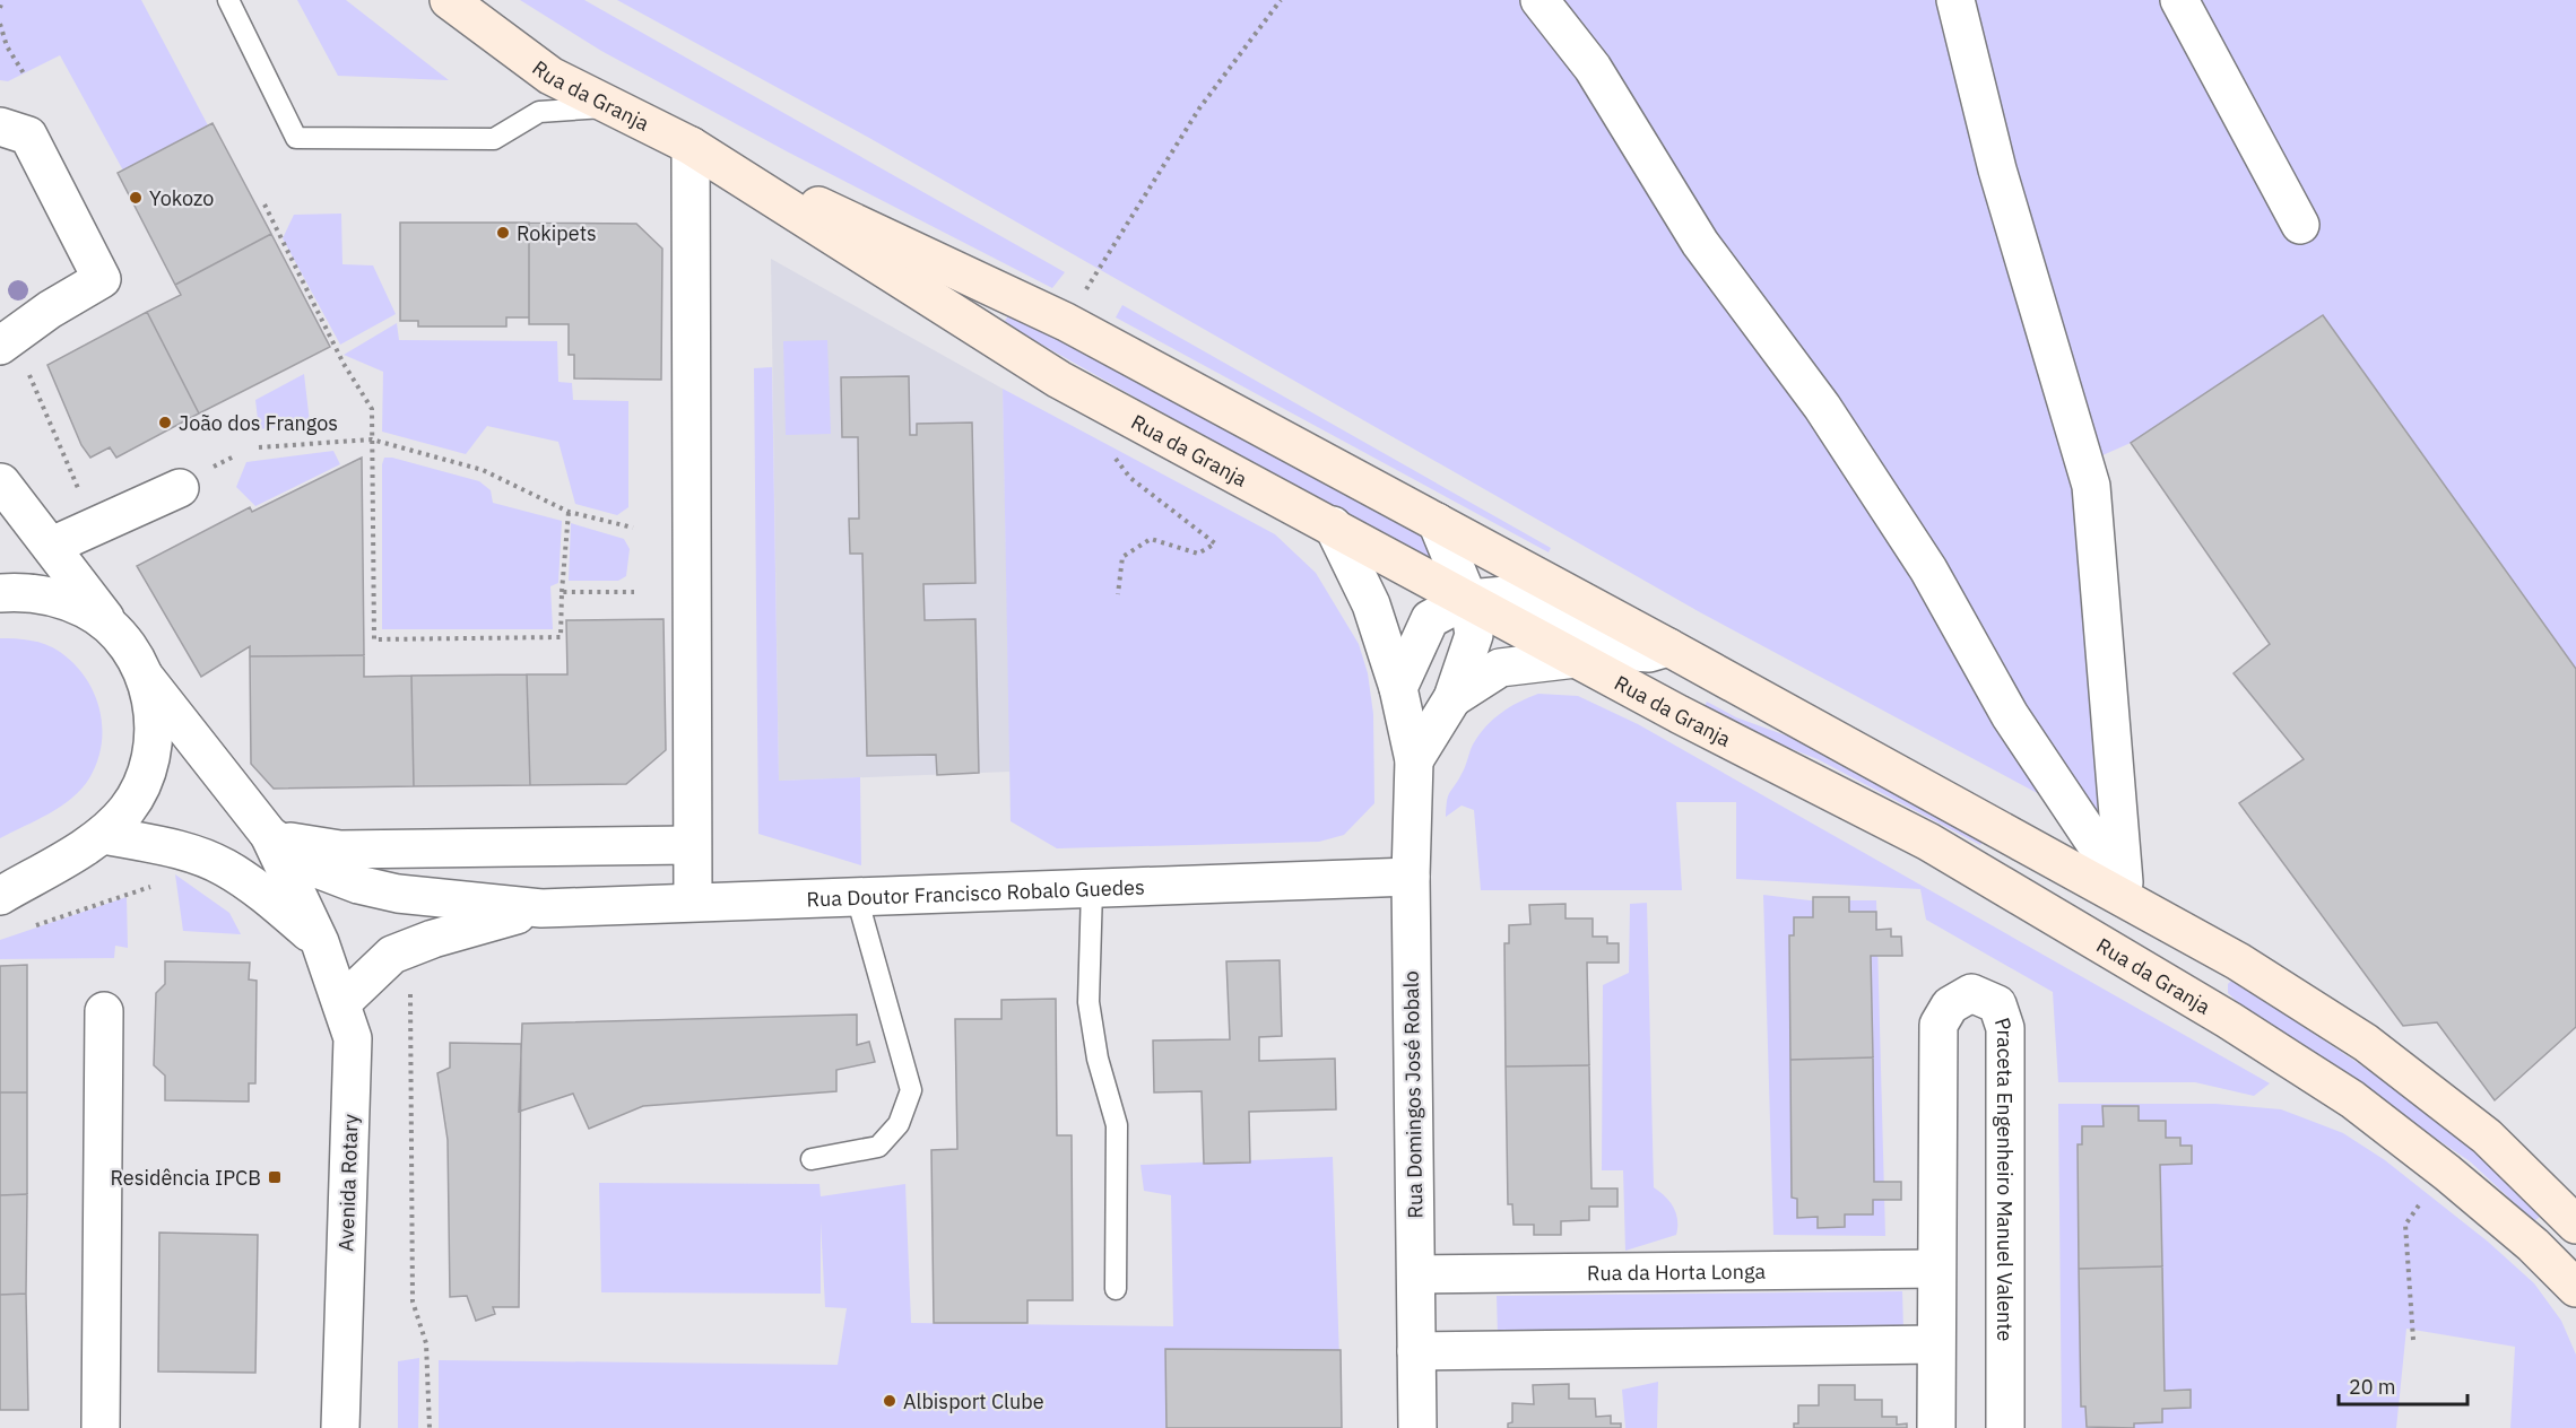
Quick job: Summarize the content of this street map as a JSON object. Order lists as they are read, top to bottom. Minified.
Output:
{"streets":{"main road":["Rua da Granja"],"street":["Rua Doutor Francisco Robalo Guedes","Rua Domingos José Robalo","Praceta Engenheiro Manuel Valente","Avenida Rotary","Rua da Horta Longa"]},"crossings":[["Rua da Granja","Rua Domingos José Robalo"],["Rua Doutor Francisco Robalo Guedes","Rua Domingos José Robalo"],["Rua Doutor Francisco Robalo Guedes","Avenida Rotary"],["Rua Domingos José Robalo","Rua da Horta Longa"],["Praceta Engenheiro Manuel Valente","Rua da Horta Longa"]],"places":{"other":["Yokozo","Rokipets","João dos Frangos","Albisport Clube"],"transit":["Residência IPCB"]},"scale_bar":"20 m"}
